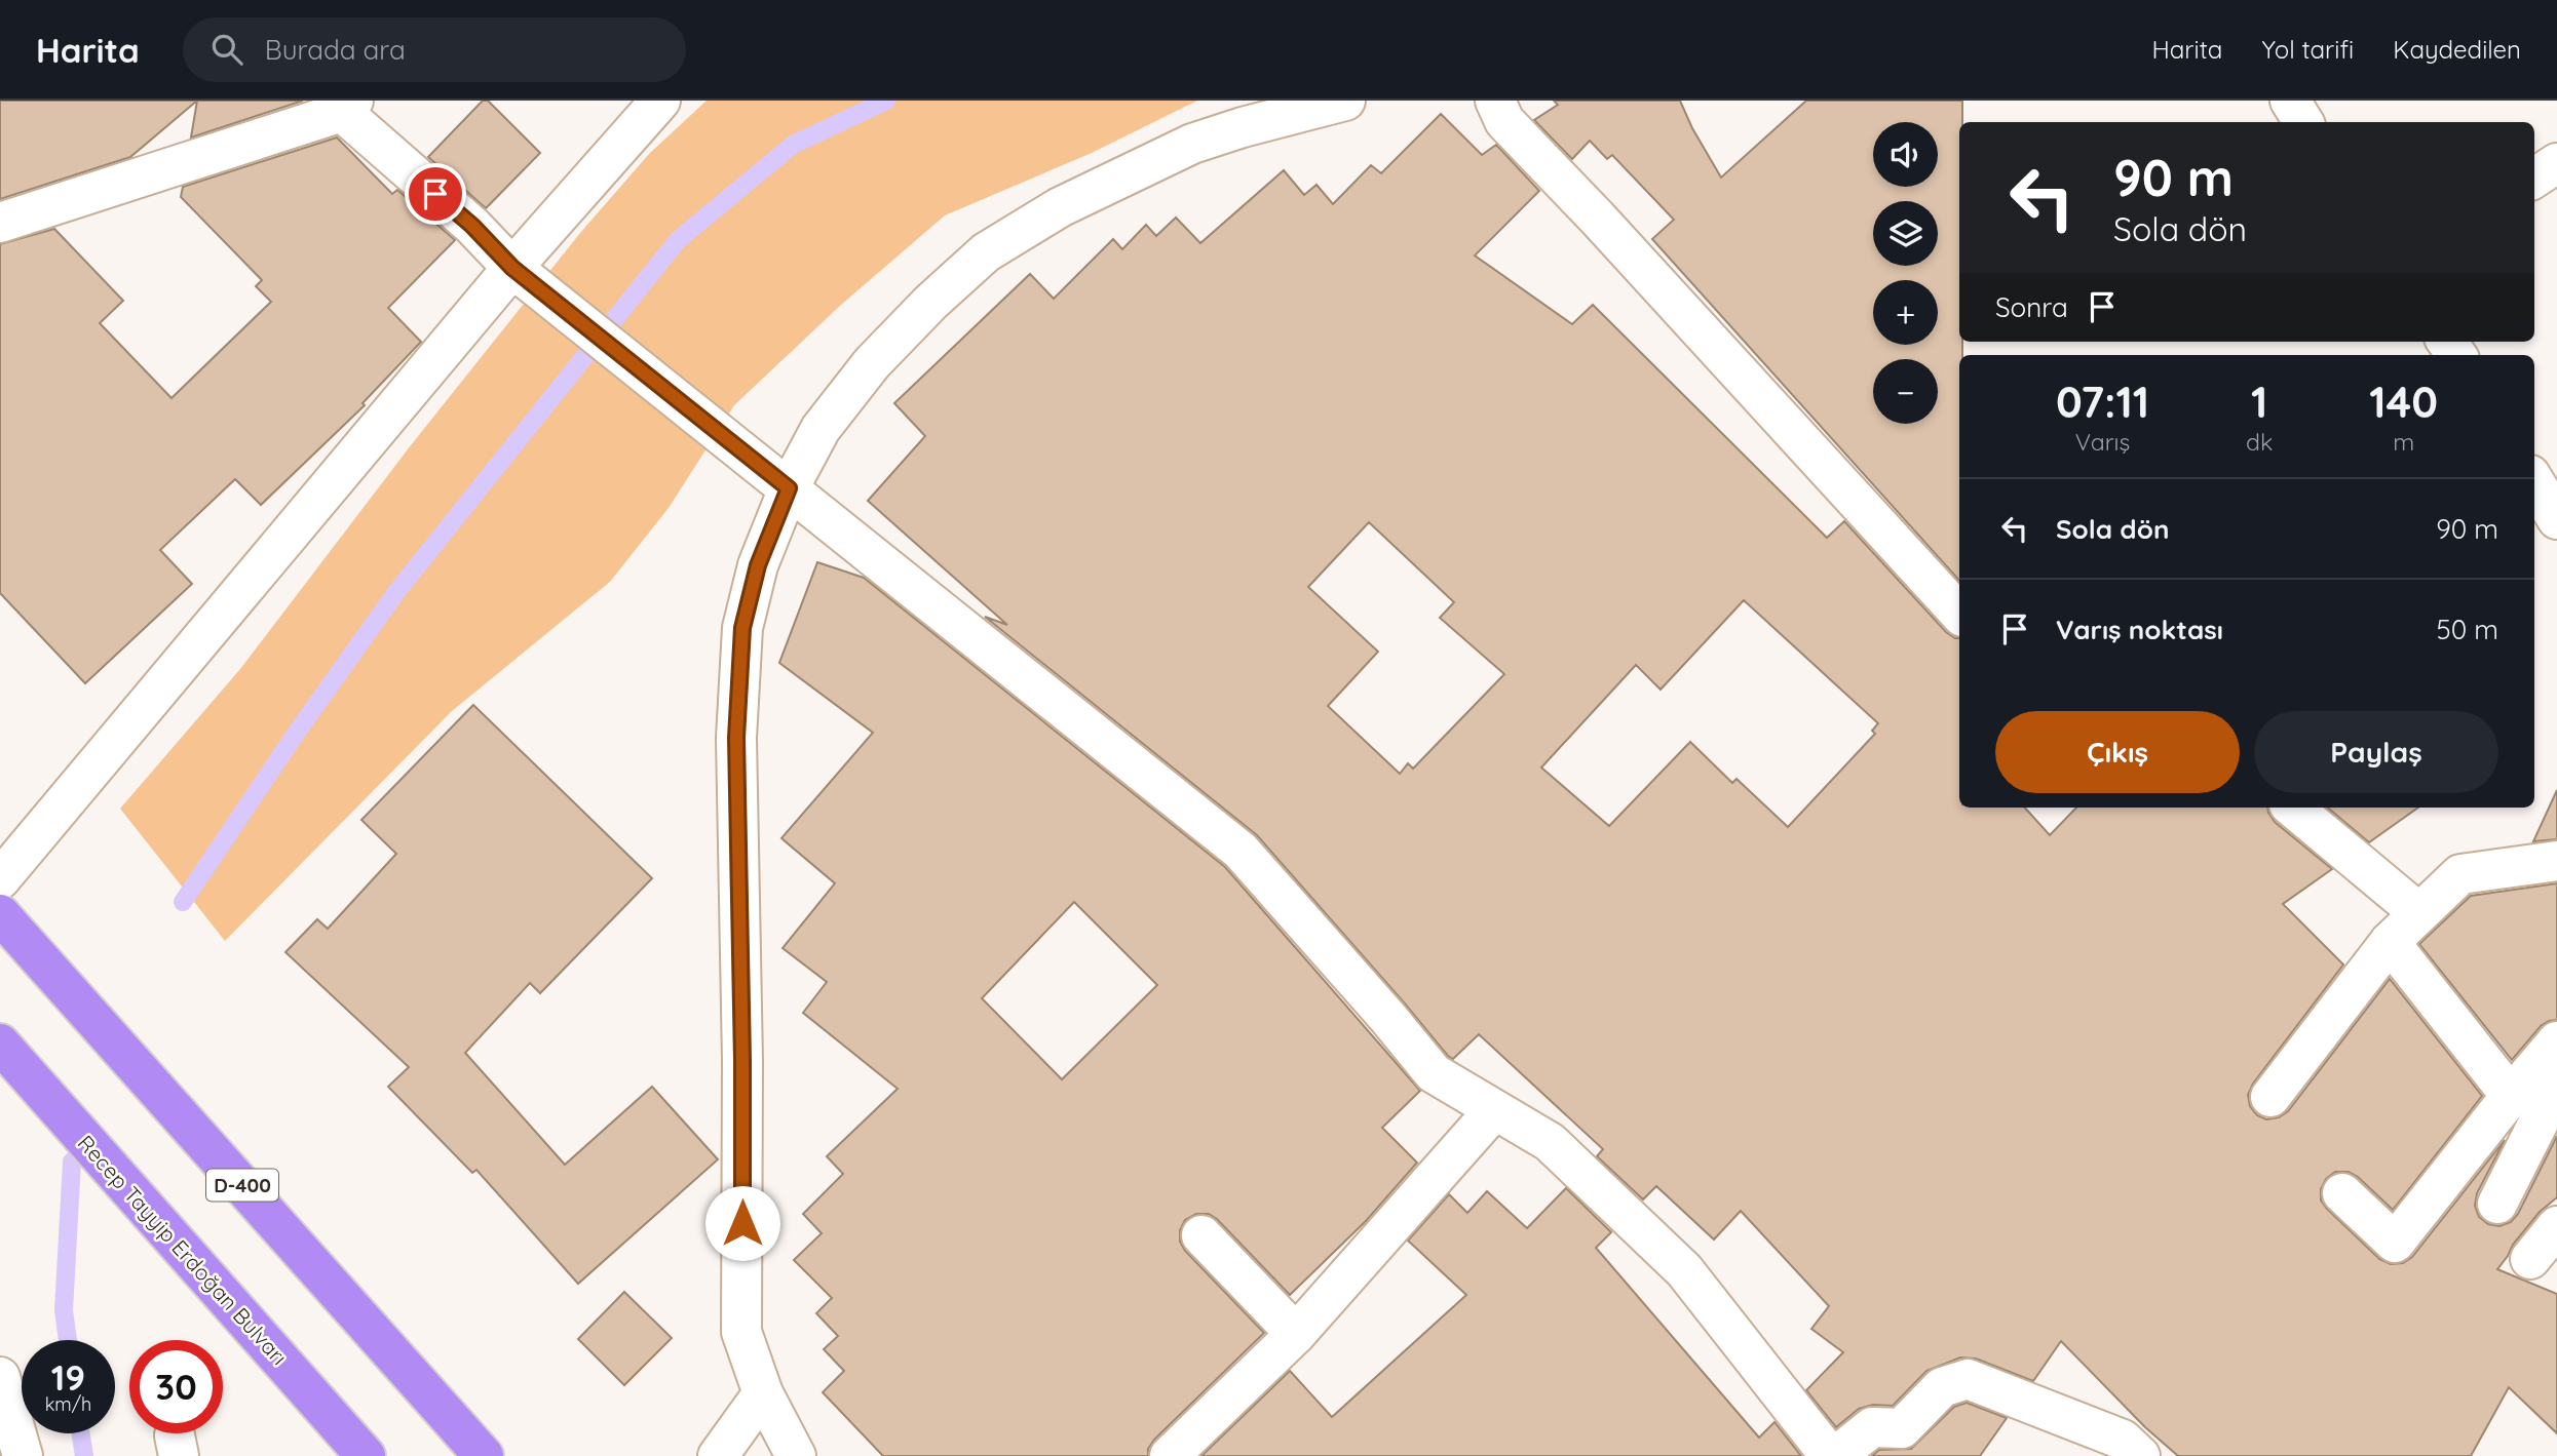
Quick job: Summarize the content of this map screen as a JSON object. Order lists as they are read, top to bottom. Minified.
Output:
{"streets":{"highway":["D-400","Recep Tayyip Erdoğan Bulvarı"]},"page":{"header":"Harita","search":"Burada ara","nav":["Harita","Yol tarifi","Kaydedilen"],"map_buttons":["+","−"],"turn":["90 m","Sola dön"],"then":"Sonra","eta":["07:11","Varış","1","dk","140","m"],"list":[{"name":"Sola dön","value":"90 m"},{"name":"Varış noktası","value":"50 m"}],"buttons":["Çıkış","Paylaş"],"speed":"19 km/h","limit":"30"}}
